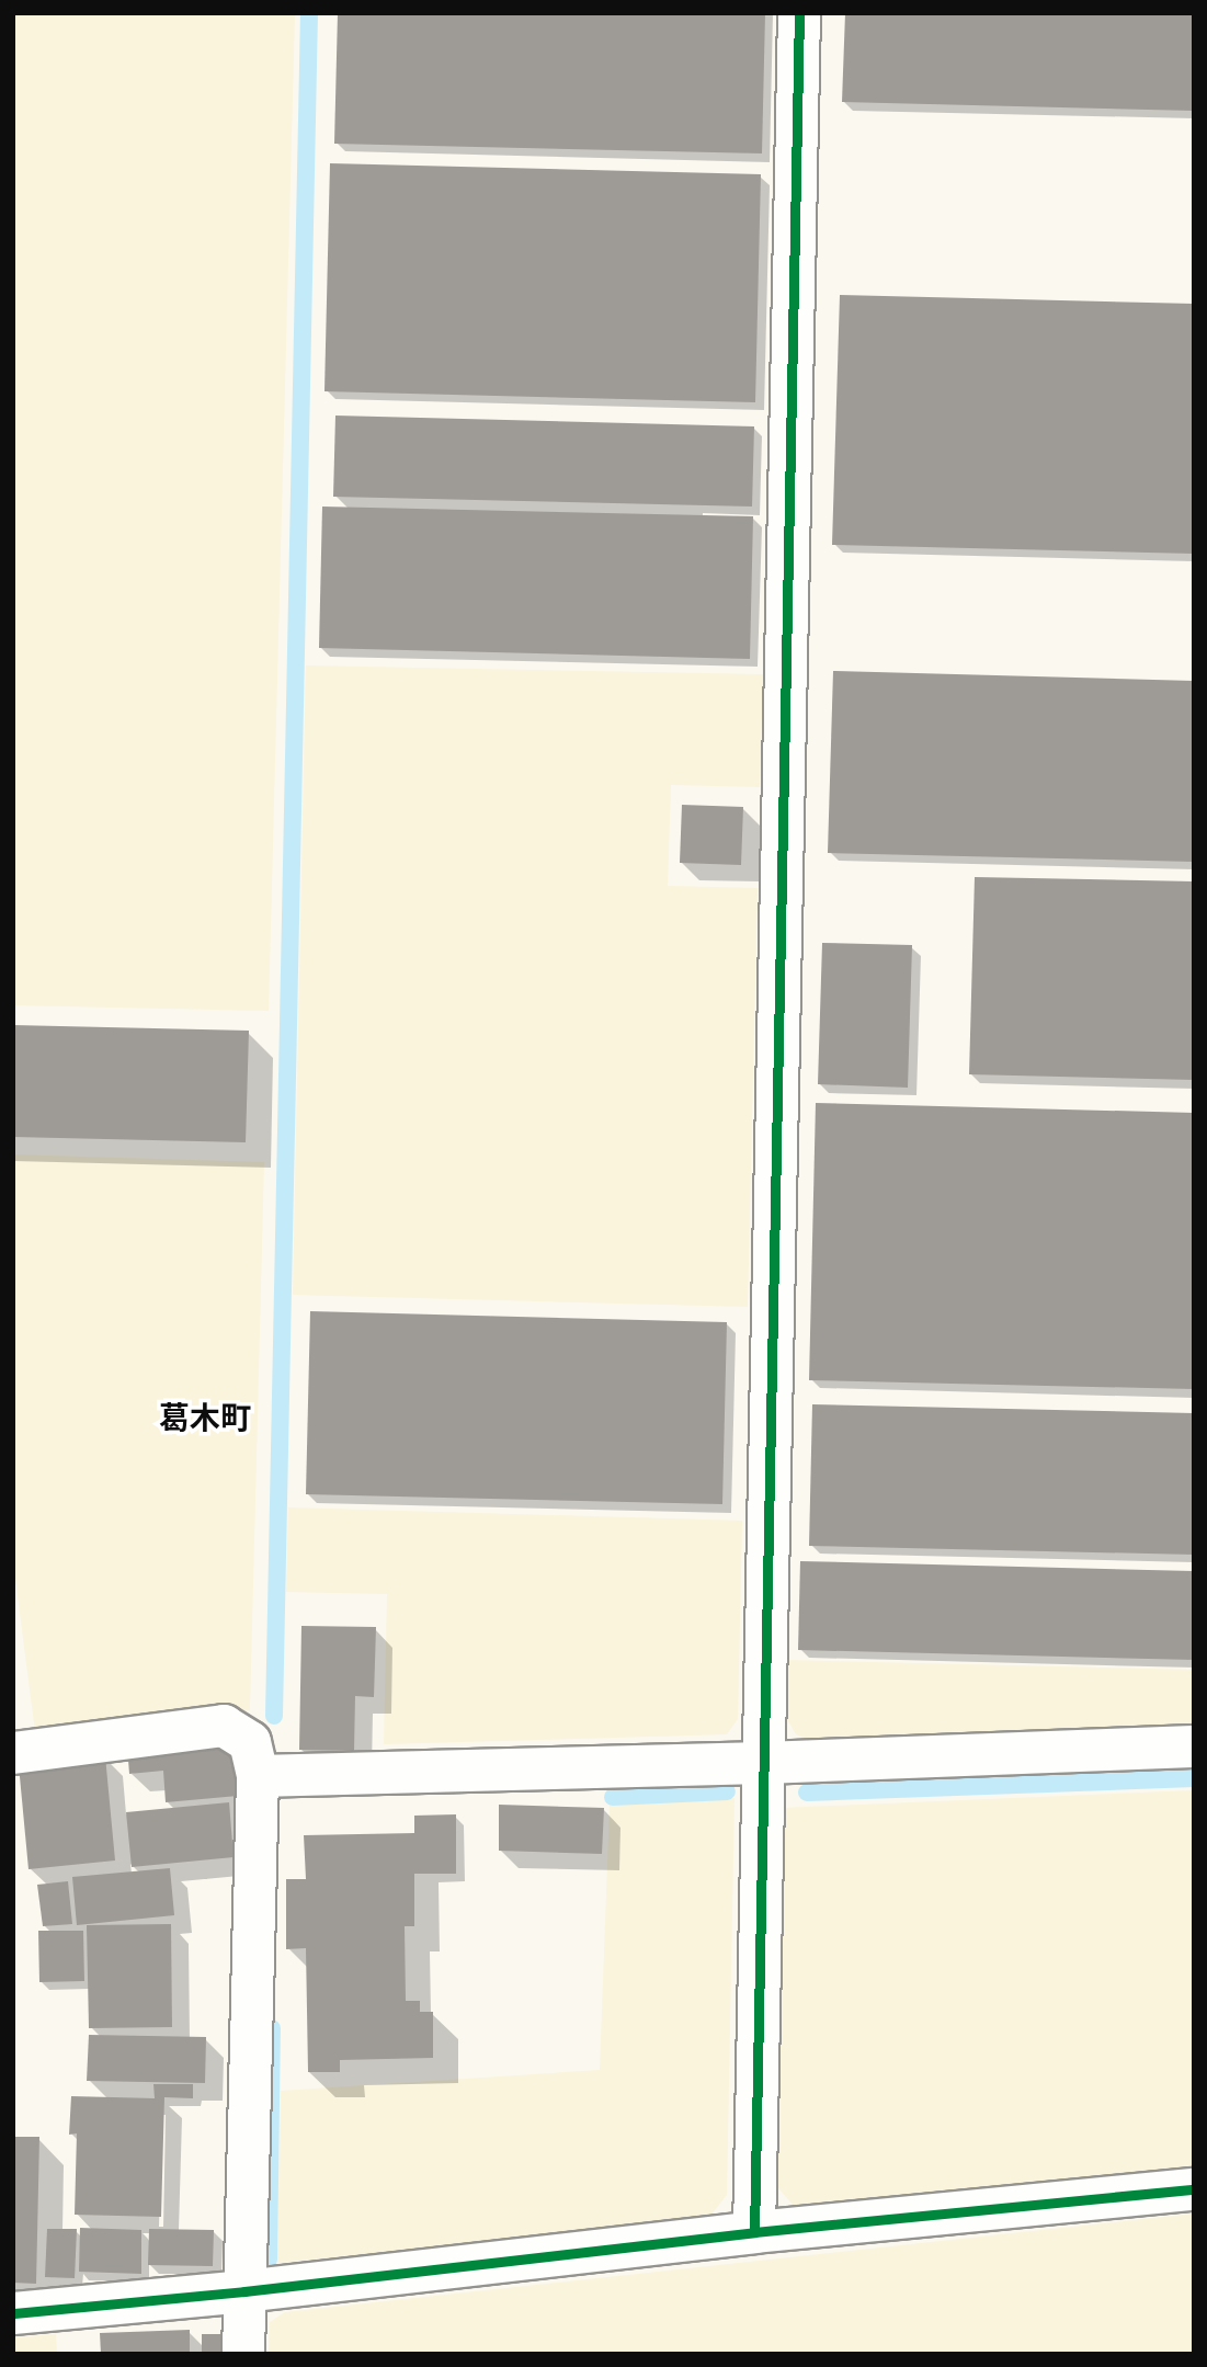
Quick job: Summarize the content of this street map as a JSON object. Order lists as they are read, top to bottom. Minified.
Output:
{"districts":["葛木町"]}
